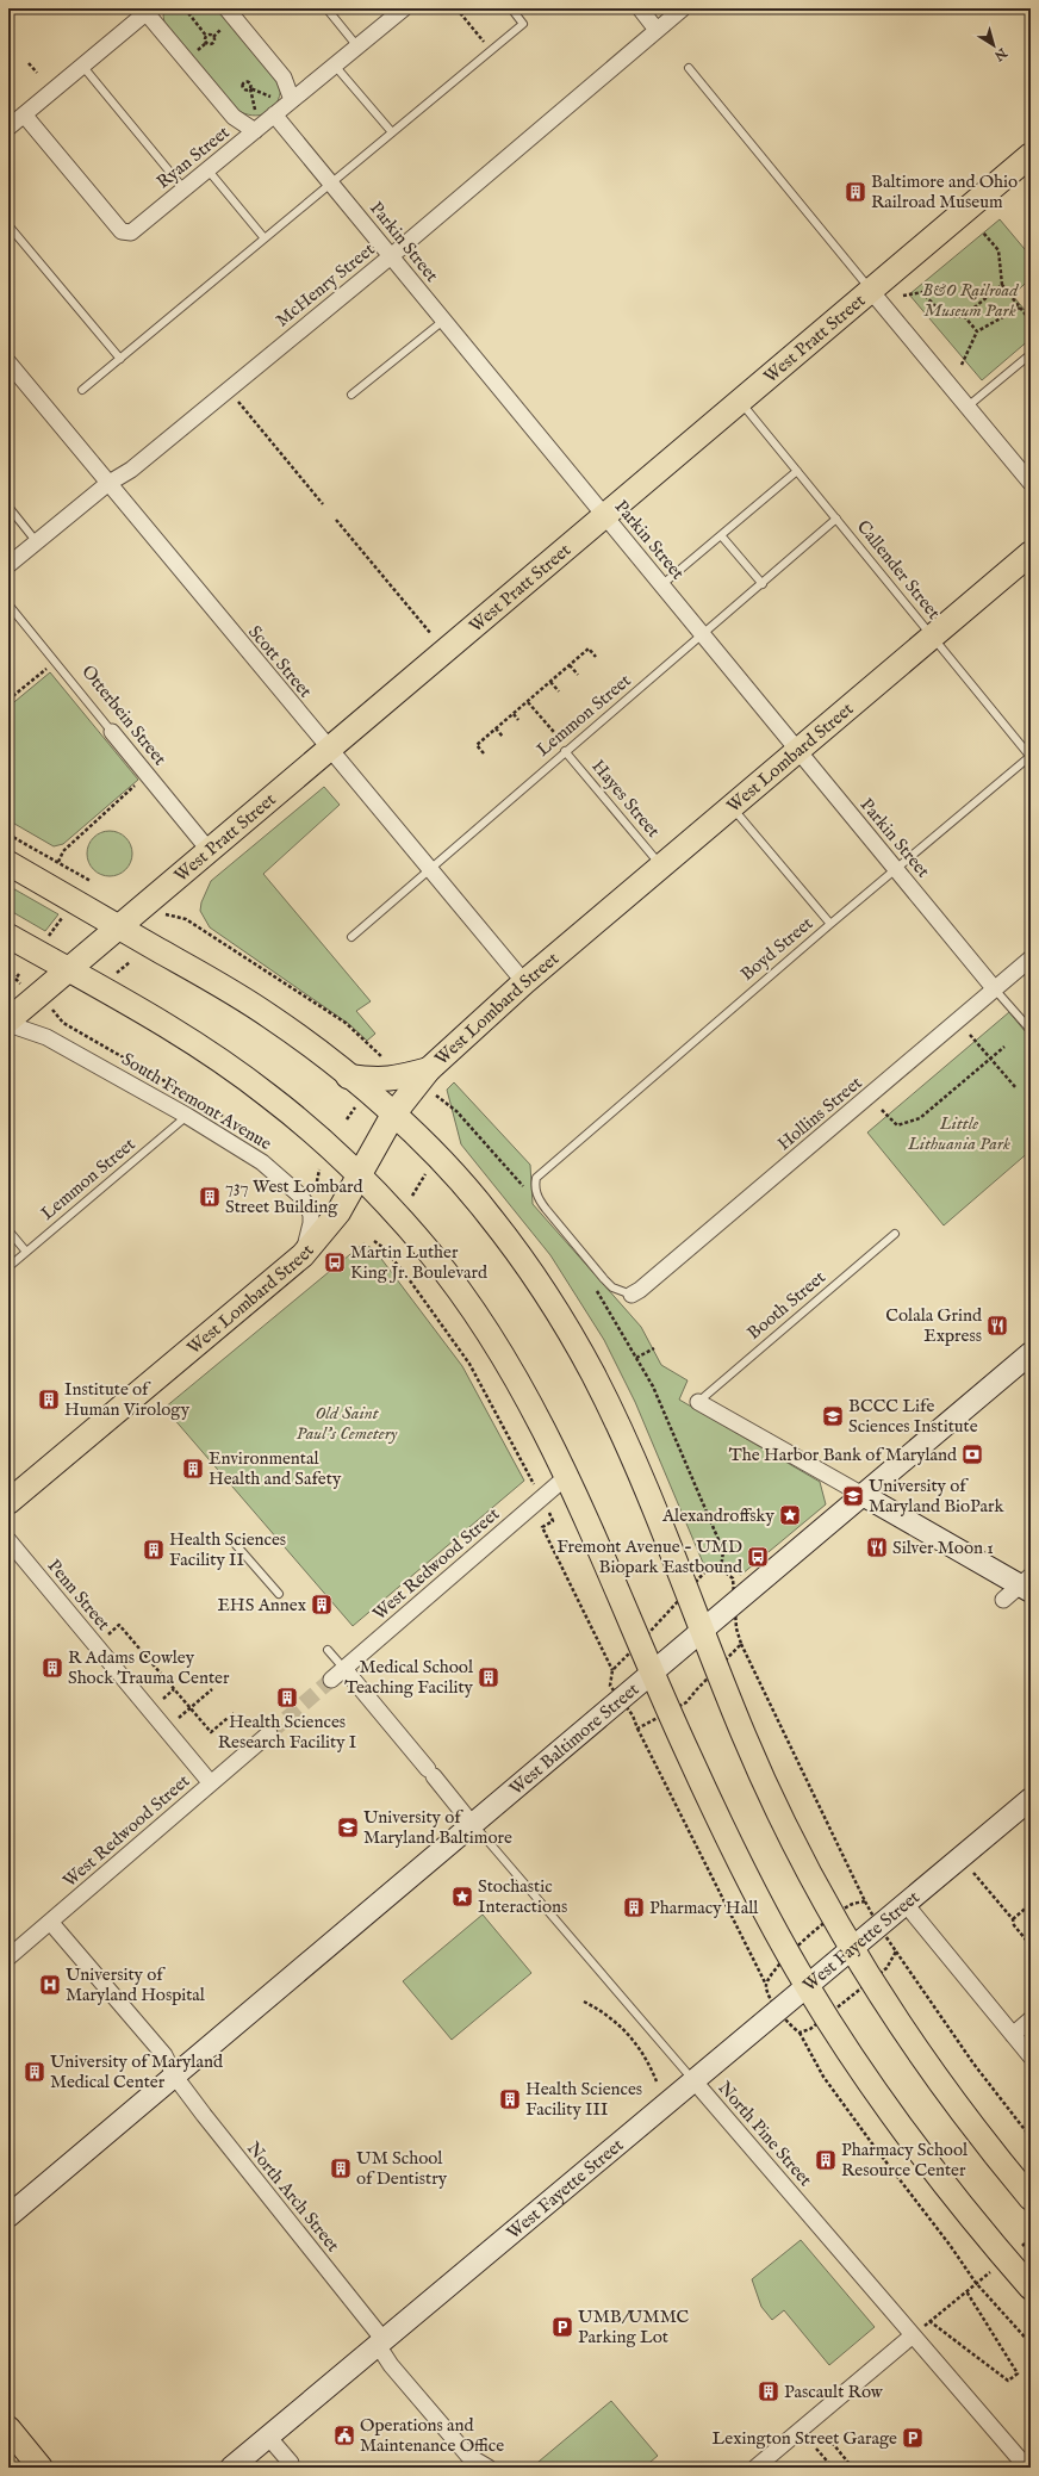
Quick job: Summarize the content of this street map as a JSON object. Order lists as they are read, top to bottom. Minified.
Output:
{"streets":{"main road":["West Pratt Street","West Lombard Street","West Baltimore Street","West Fayette Street"],"street":["Ryan Street","Parkin Street","McHenry Street","Scott Street","Otterbein Street","South Fremont Avenue","Hollins Street","West Redwood Street","Penn Street","North Pine Street","North Arch Street"],"lane":["Callender Street","Lemmon Street","Hayes Street","Boyd Street","Booth Street"]},"crossings":[["Ryan Street","Parkin Street"],["Parkin Street","McHenry Street"],["Parkin Street","West Pratt Street"],["Parkin Street","Lemmon Street"],["Parkin Street","West Lombard Street"],["Parkin Street","Boyd Street"],["Parkin Street","Hollins Street"],["McHenry Street","Scott Street"],["West Pratt Street","Callender Street"],["West Pratt Street","Scott Street"],["West Pratt Street","Otterbein Street"],["West Pratt Street","South Fremont Avenue"],["Callender Street","Lemmon Street"],["Callender Street","West Lombard Street"],["Callender Street","Boyd Street"],["Scott Street","Lemmon Street"],["Scott Street","West Lombard Street"],["Lemmon Street","Hayes Street"],["Lemmon Street","South Fremont Avenue"],["West Lombard Street","Hayes Street"],["West Lombard Street","South Fremont Avenue"],["Boyd Street","Hollins Street"],["West Redwood Street","Penn Street"],["West Redwood Street","North Arch Street"],["West Baltimore Street","North Pine Street"],["West Baltimore Street","North Arch Street"],["West Fayette Street","North Pine Street"],["West Fayette Street","North Arch Street"]],"parks":["B&O Railroad Museum Park","Little Lithuania Park","Old Saint Paul's Cemetery"],"places":{"building":["Baltimore and Ohio Railroad Museum","737 West Lombard Street Building","Institute of Human Virology","Environmental Health and Safety","Health Sciences Facility II","EHS Annex","R Adams Cowley Shock Trauma Center","Medical School Teaching Facility","Health Sciences Research Facility I","Pharmacy Hall","University of Maryland Medical Center","Health Sciences Facility III","Pharmacy School Resource Center","UM School of Dentistry","Pascault Row"],"bus stop":["Martin Luther King Jr. Boulevard","Fremont Avenue - UMD Biopark Eastbound"],"restaurant":["Colala Grind Express","Silver Moon 1"],"school or university":["BCCC Life Sciences Institute","University of Maryland BioPark","University of Maryland Baltimore"],"bank":["The Harbor Bank of Maryland"],"place":["Alexandroffsky","Stochastic Interactions"],"hospital":["University of Maryland Hospital"],"parking":["UMB/UMMC Parking Lot","Lexington Street Garage"],"public building":["Operations and Maintenance Office"]},"north":"bottom right"}
